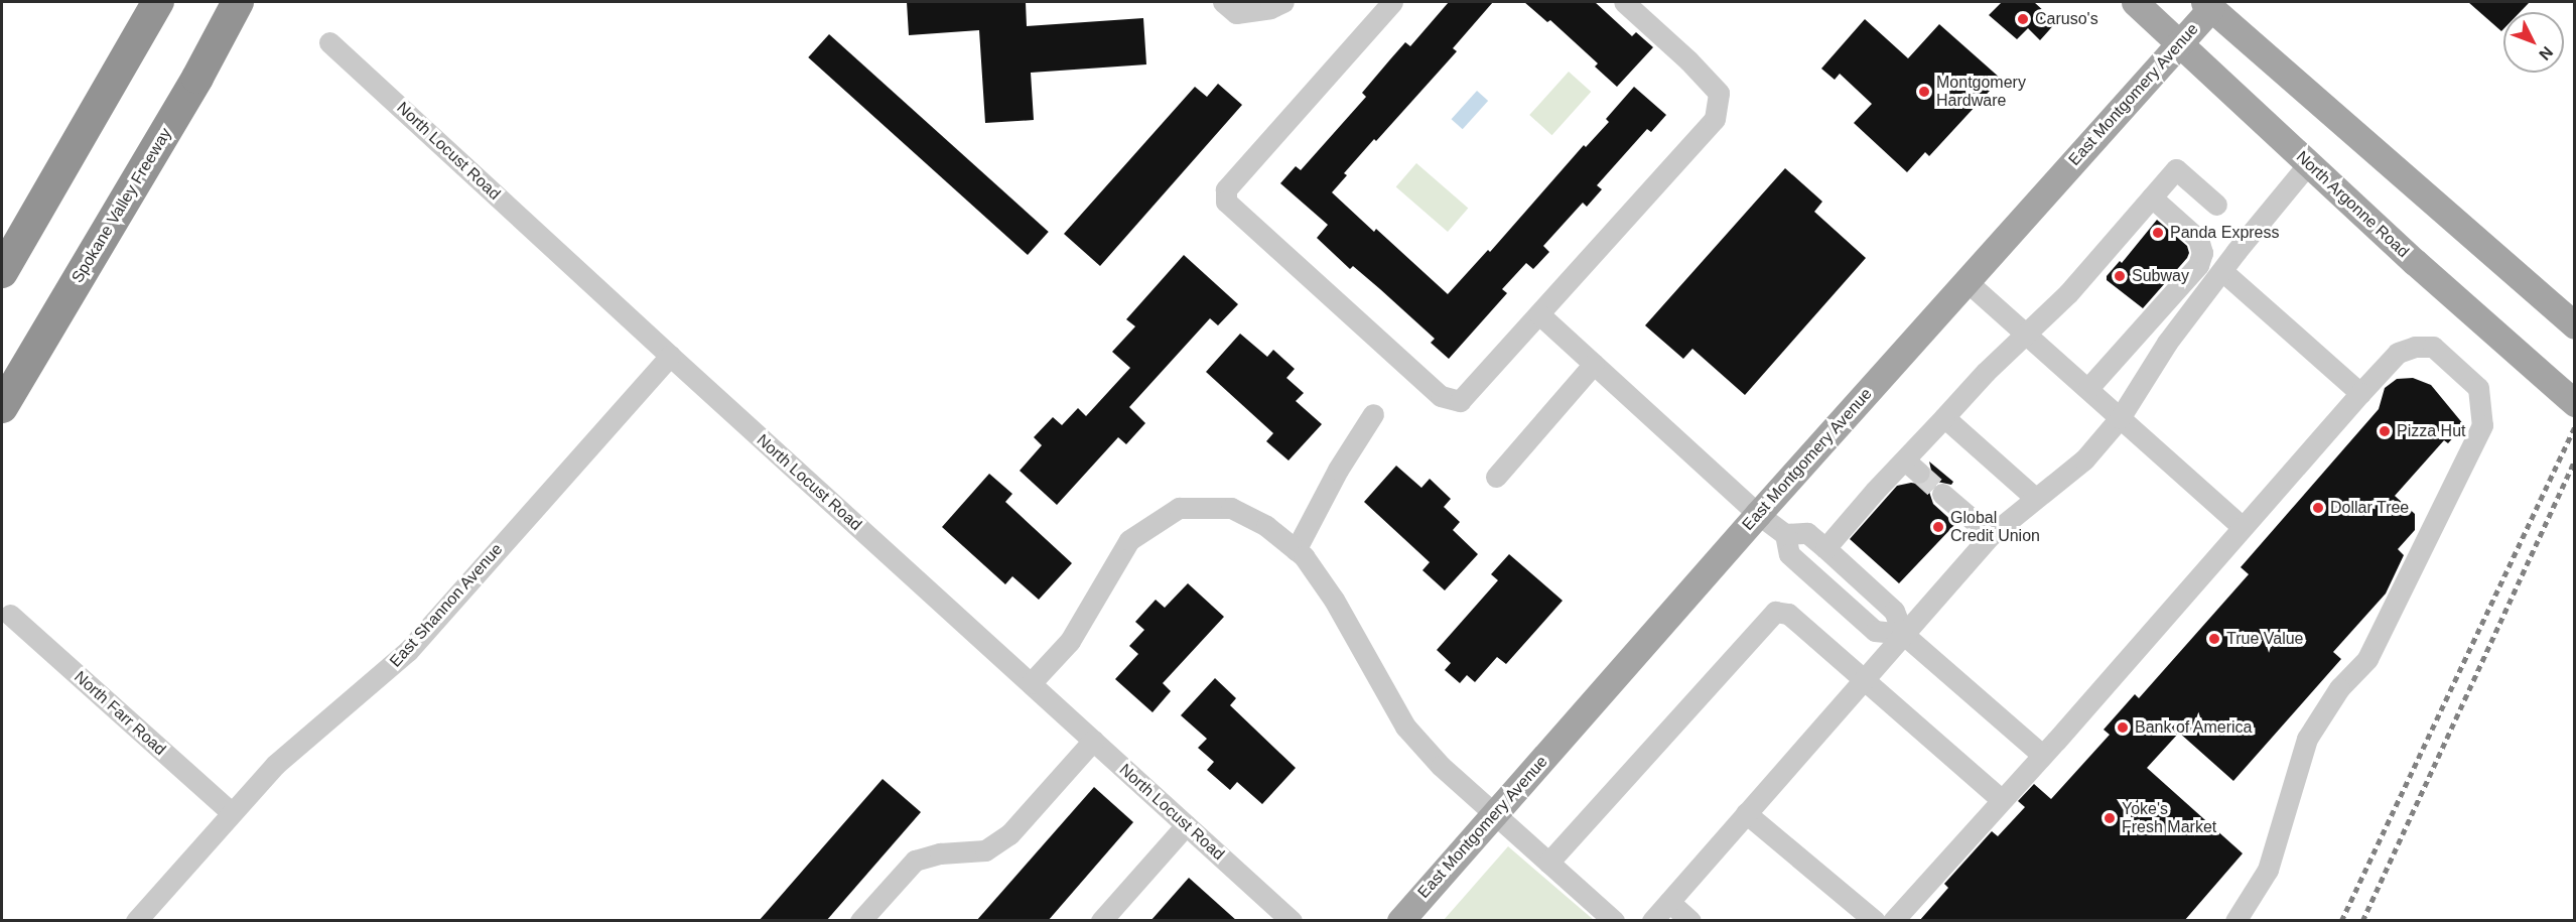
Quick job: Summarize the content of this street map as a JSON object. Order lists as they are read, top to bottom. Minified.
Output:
{"streets":{"highway":["Spokane Valley Freeway"],"main road":["East Montgomery Avenue","North Argonne Road"],"street":["North Locust Road","East Shannon Avenue","North Farr Road"]},"crossings":[["East Montgomery Avenue","North Argonne Road"],["North Locust Road","East Shannon Avenue"],["East Shannon Avenue","North Farr Road"]],"places":["Caruso's","Montgomery Hardware","Panda Express","Subway","Pizza Hut","Dollar Tree","Global Credit Union","True Value","Bank of America","Yoke's Fresh Market"],"north":"bottom right"}
